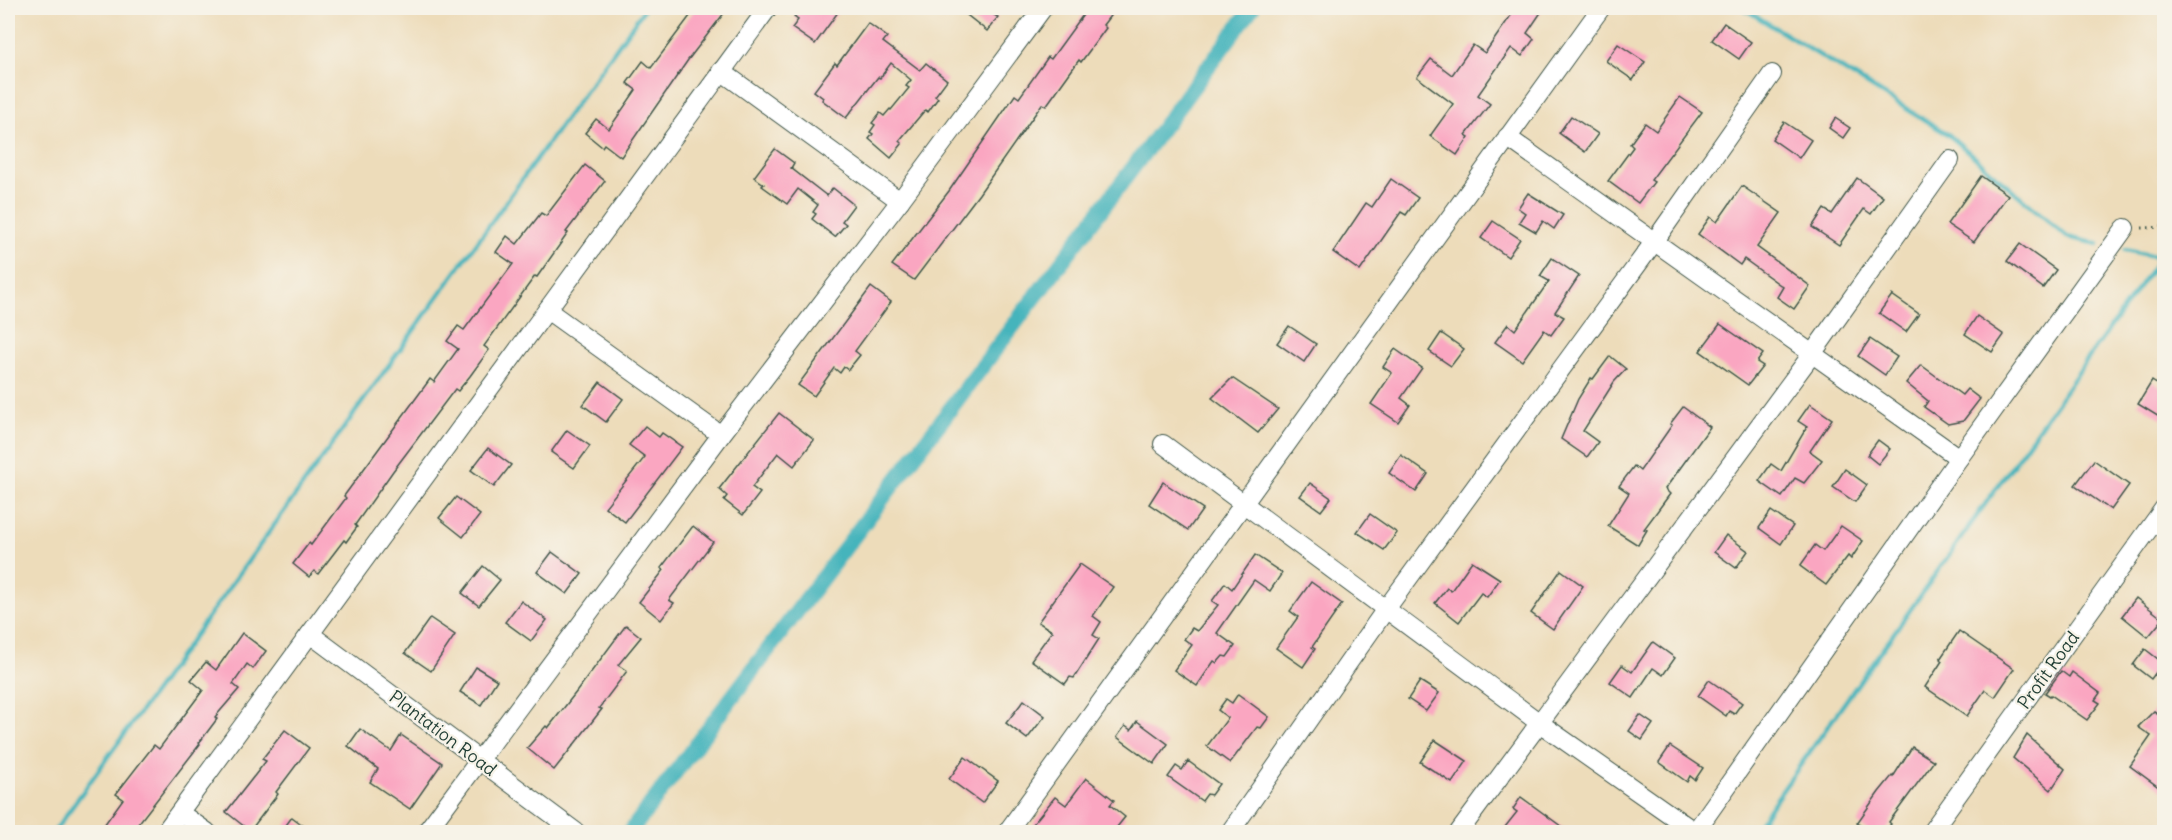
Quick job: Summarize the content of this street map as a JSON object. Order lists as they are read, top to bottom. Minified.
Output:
{"streets":{"street":["Profit Road","Plantation Road"]}}
